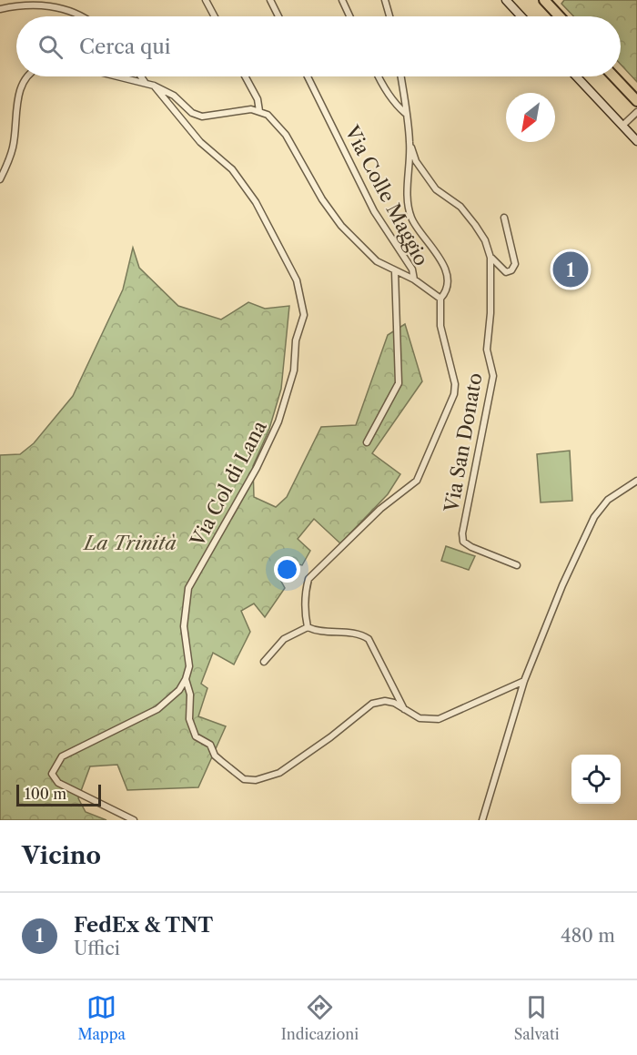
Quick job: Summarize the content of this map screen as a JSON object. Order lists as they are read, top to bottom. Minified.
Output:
{"streets":{"street":["Via Colle Maggio","Via San Donato","Via Col di Lana"]},"parks":["La Trinità"],"scale_bar":"100 m","north":"bottom left","page":{"search":"Cerca qui","pins":"1","scale":"100 m","heading":"Vicino","list":[{"mark":"1","name":"FedEx & TNT","note":"Uffici","value":"480 m"}],"nav":["Mappa","Indicazioni","Salvati"]}}
